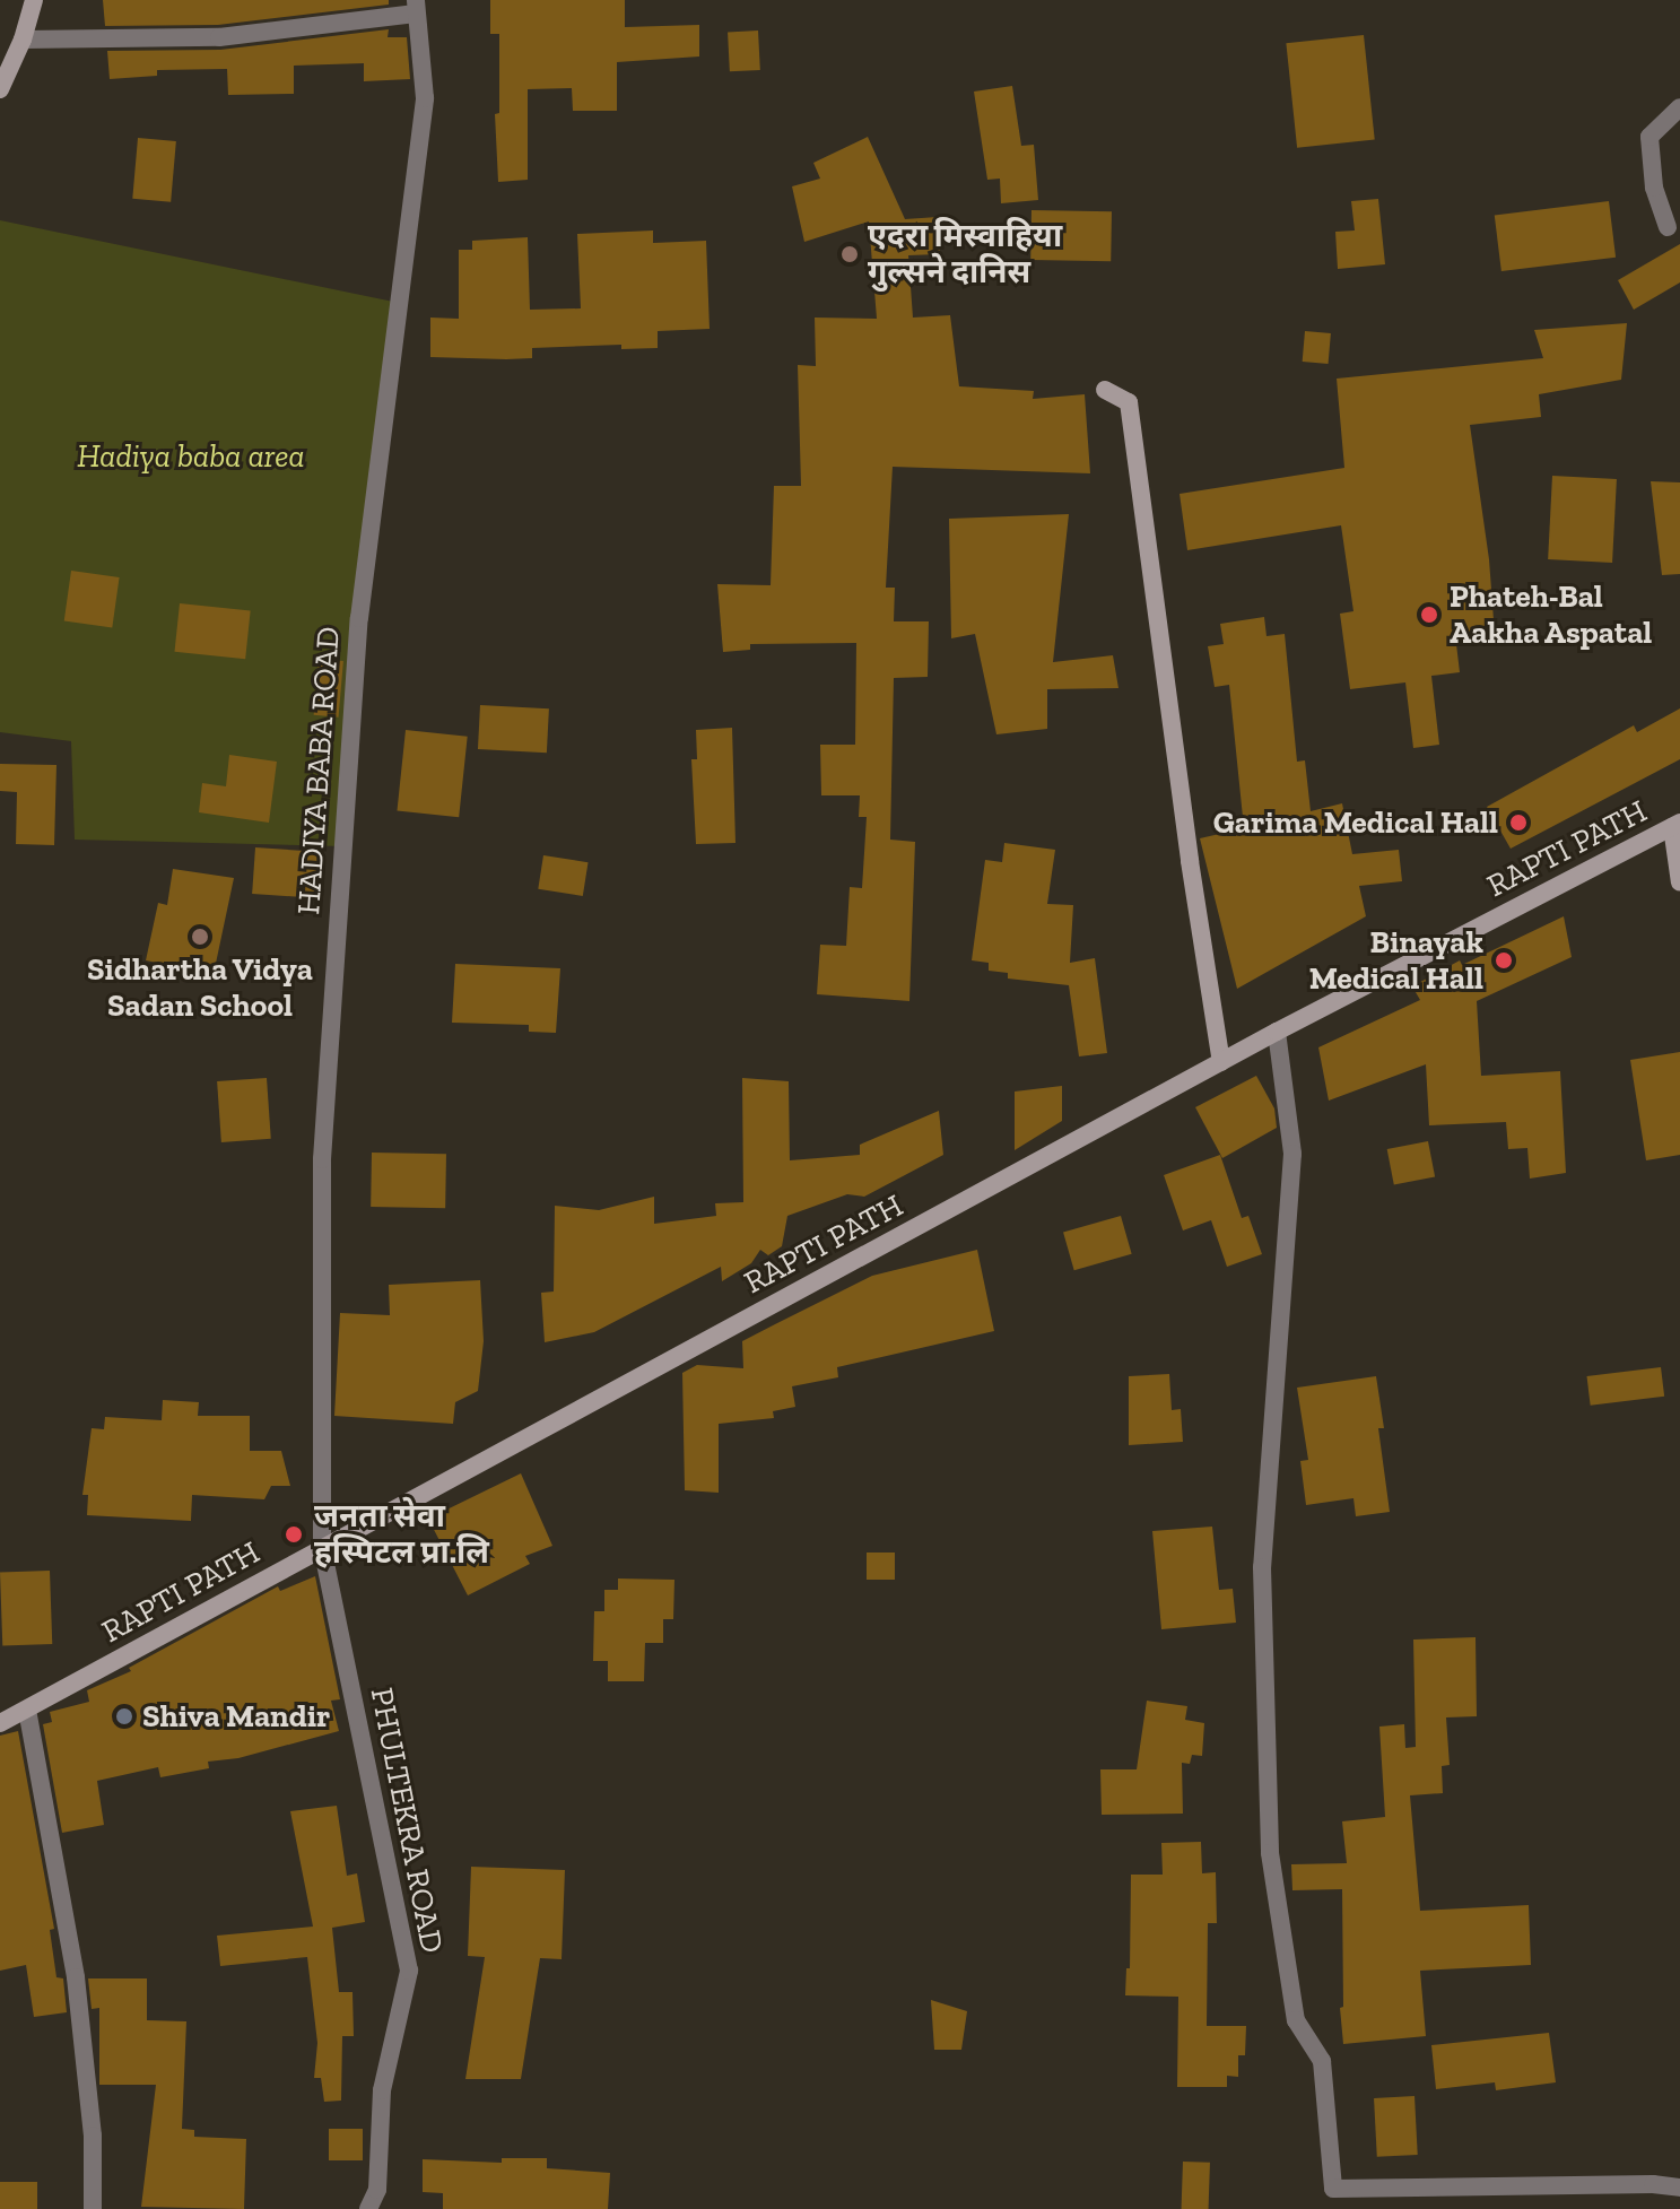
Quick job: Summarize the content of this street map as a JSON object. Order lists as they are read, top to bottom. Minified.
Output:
{"streets":{"main road":["RAPTI PATH"],"street":["HADIYA BABA ROAD","PHULTEKRA ROAD"]},"crossings":[["HADIYA BABA ROAD","RAPTI PATH"],["HADIYA BABA ROAD","PHULTEKRA ROAD"],["RAPTI PATH","PHULTEKRA ROAD"]],"parks":["Hadiya baba area"],"places":["एदरा मिस्वाहिया गुल्सने दानिस","Phateh-Bal Aakha Aspatal","Garima Medical Hall","Sidhartha Vidya Sadan School","Binayak Medical Hall","जनता सेवा हस्पिटल प्रा.लि","Shiva Mandir"]}
